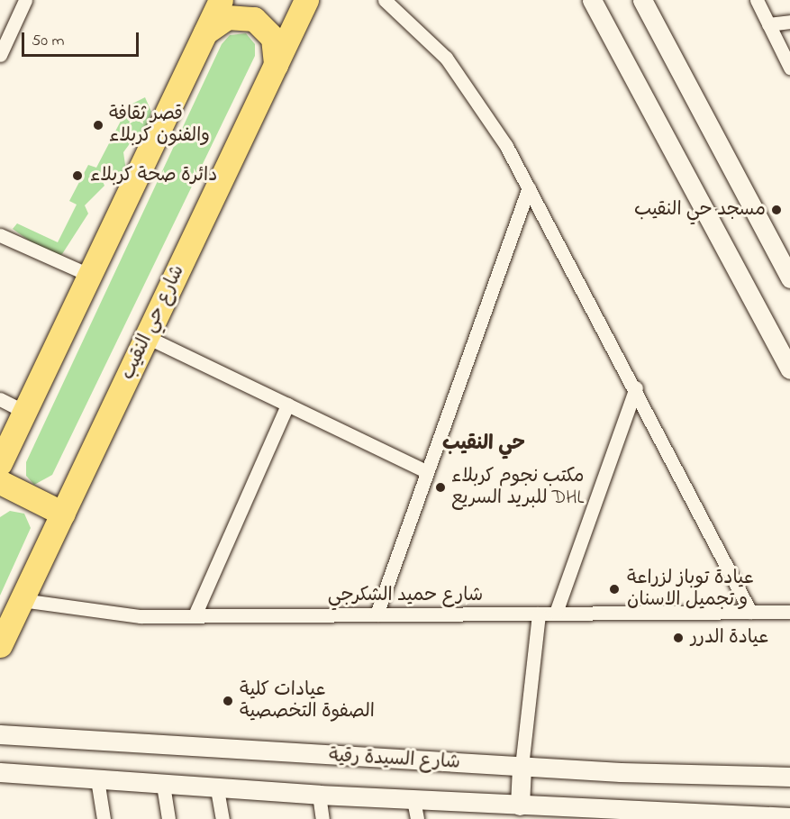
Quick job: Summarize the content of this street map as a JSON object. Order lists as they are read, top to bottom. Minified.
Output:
{"streets":{"highway":["شارع حي النقيب"],"main road":["شارع السيدة رقية"],"street":["شارع حميد الشكرجي"]},"crossings":[["شارع حي النقيب","شارع حميد الشكرجي"]],"districts":["حي النقيب"],"places":["قصر ثقافة والفنون كربلاء","دائرة صحة كربلاء","مسجد حي النقيب","مكتب نجوم كربلاء للبريد السريع DHL","عيادة توباز لزراعة و تجميل الاسنان","عيادة الدرر","عيادات كلية الصفوة التخصصية"],"scale_bar":"50 m"}
